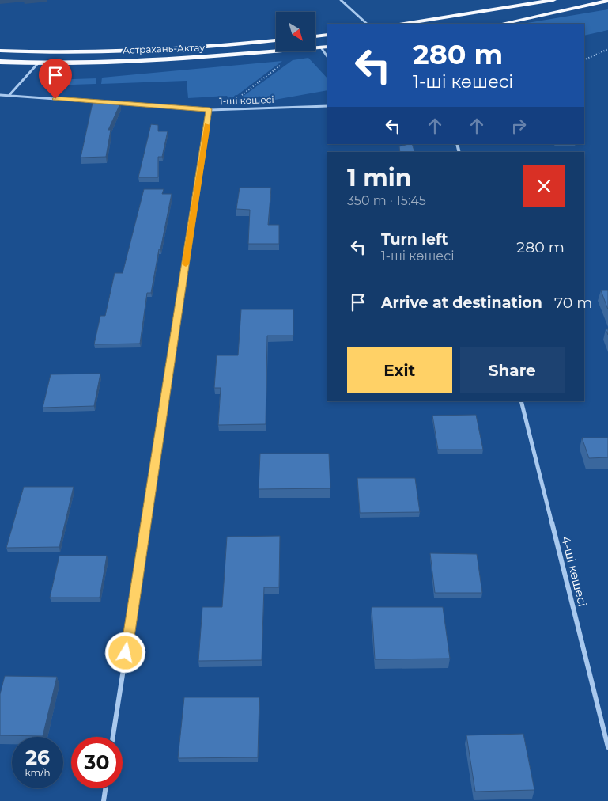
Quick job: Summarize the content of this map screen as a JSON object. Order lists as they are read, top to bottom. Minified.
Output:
{"streets":{"highway":["Астрахань-Актау"],"street":["1-шi көшесі","4-шi көшесі"]},"north":"bottom right","page":{"turn":["280 m","1-шi көшесі"],"heading":["1 min","350 m · 15:45"],"list":[{"name":"Turn left","note":"1-шi көшесі","value":"280 m"},{"name":"Arrive at destination","value":"70 m"}],"buttons":["Exit","Share"],"speed":"26 km/h","limit":"30"}}
